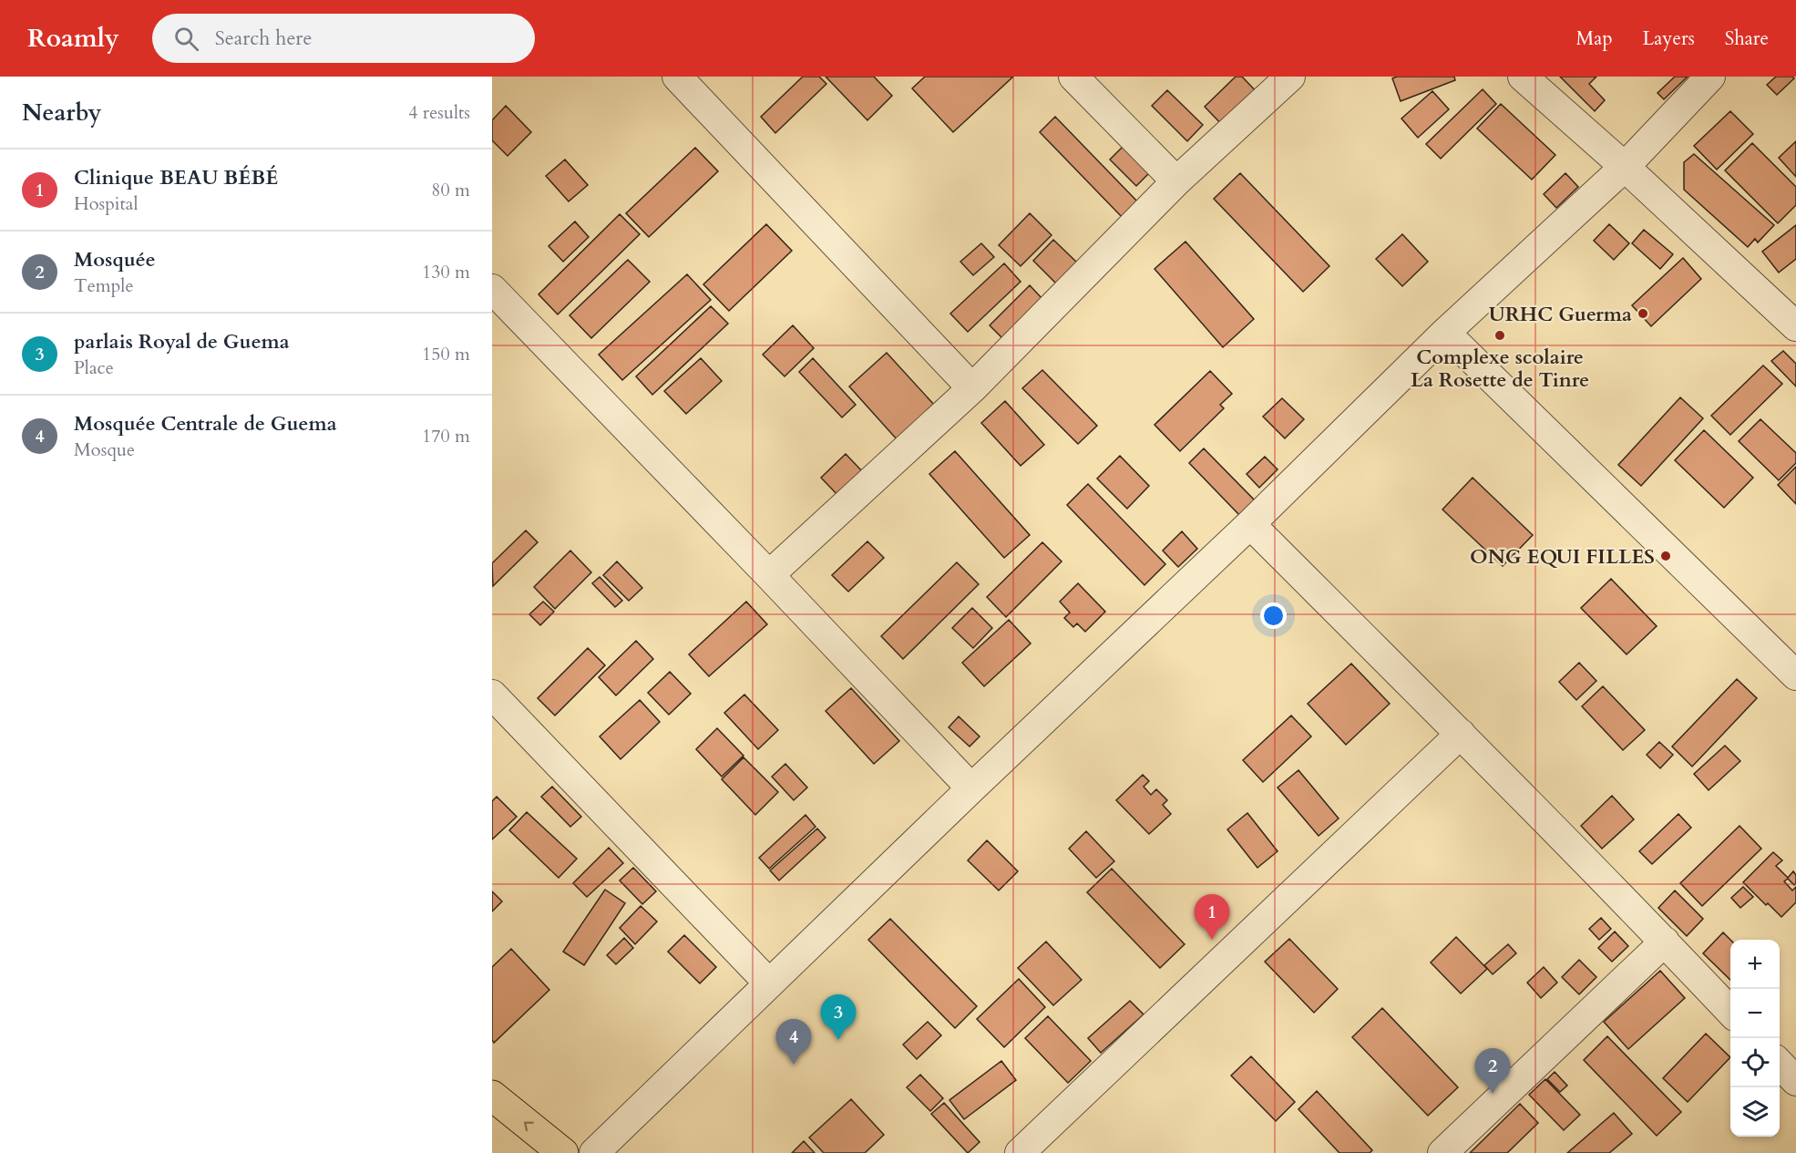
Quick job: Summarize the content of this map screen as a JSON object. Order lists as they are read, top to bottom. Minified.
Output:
{"places":["URHC Guerma","Complexe scolaire La Rosette de Tinre","ONG EQUI FILLES"],"page":{"header":"Roamly","search":"Search here","nav":["Map","Layers","Share"],"heading":["Nearby","4 results"],"list":[{"mark":"1","name":"Clinique BEAU BÉBÉ","note":"Hospital","value":"80 m"},{"mark":"2","name":"Mosquée","note":"Temple","value":"130 m"},{"mark":"3","name":"parlais Royal de Guema","note":"Place","value":"150 m"},{"mark":"4","name":"Mosquée Centrale de Guema","note":"Mosque","value":"170 m"}],"pins":["1","3","4","2"],"map_buttons":["+","−"]}}
